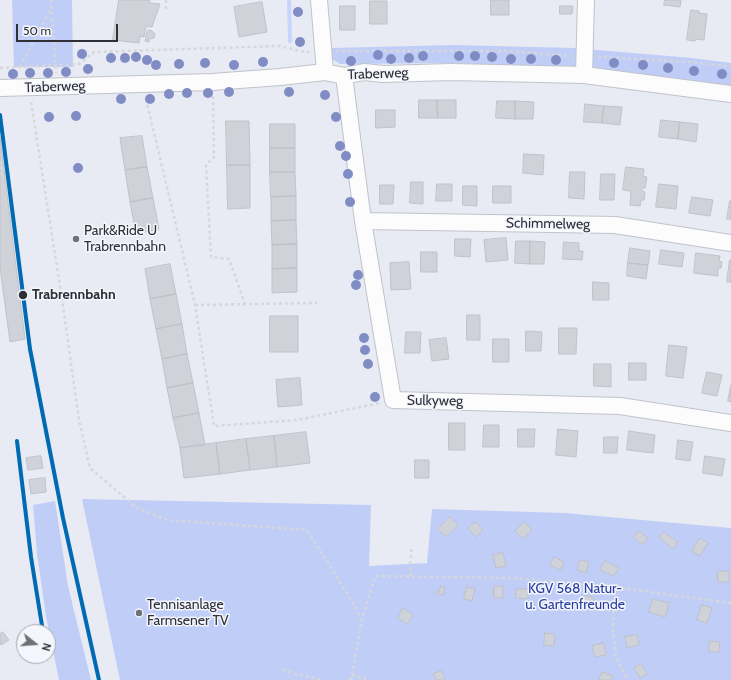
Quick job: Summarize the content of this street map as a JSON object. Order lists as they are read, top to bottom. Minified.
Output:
{"streets":{"street":["Traberweg","Schimmelweg","Sulkyweg"]},"crossings":[["Traberweg","Sulkyweg"],["Schimmelweg","Sulkyweg"]],"parks":["KGV 568 Natur- u. Gartenfreunde"],"places":["Park&Ride U Trabrennbahn","Trabrennbahn","Tennisanlage Farmsener TV"],"scale_bar":"50 m","north":"right"}
